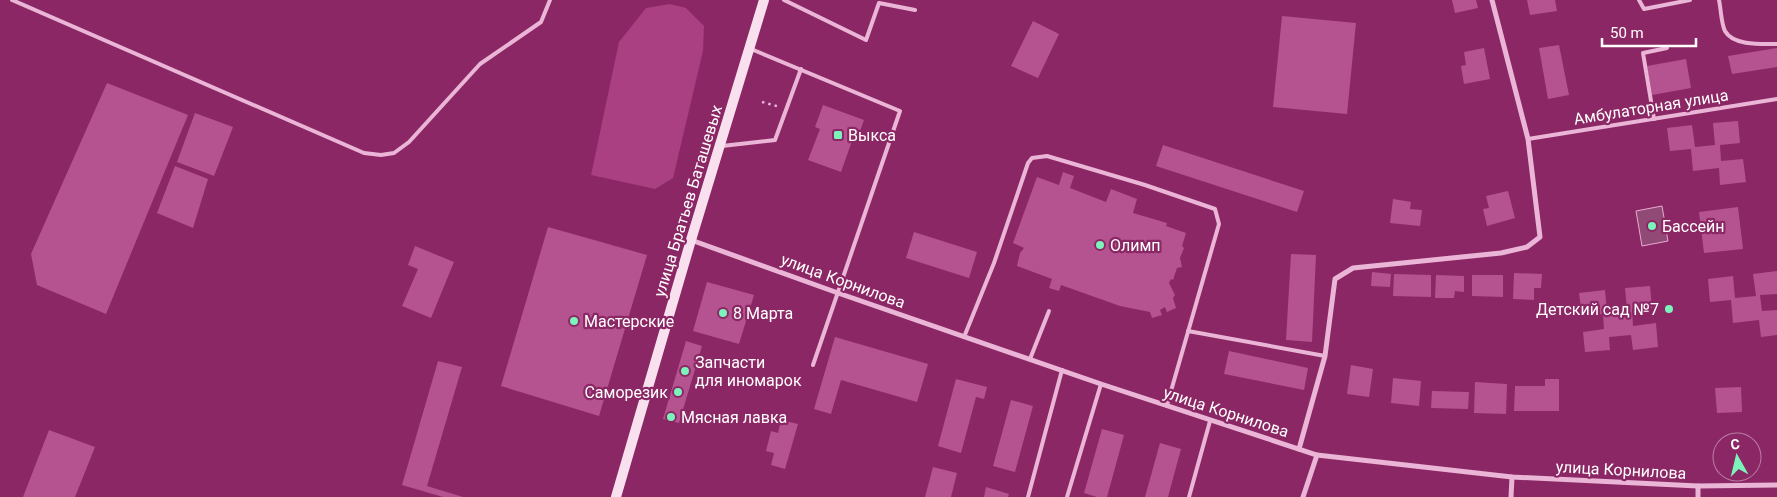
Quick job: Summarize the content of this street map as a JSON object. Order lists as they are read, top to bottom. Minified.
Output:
{"streets":{"street":["улица Братьев Баташевых","улица Корнилова"],"lane":["Амбулаторная улица"]},"crossings":[["улица Братьев Баташевых","улица Корнилова"]],"places":{"transit":["Выкса"],"other":["Бассейн","Олимп","Детский сад №7","8 Марта","Мастерские","Запчасти для иномарок","Саморезик","Мясная лавка"]},"scale_bar":"50 m","north":"top"}
